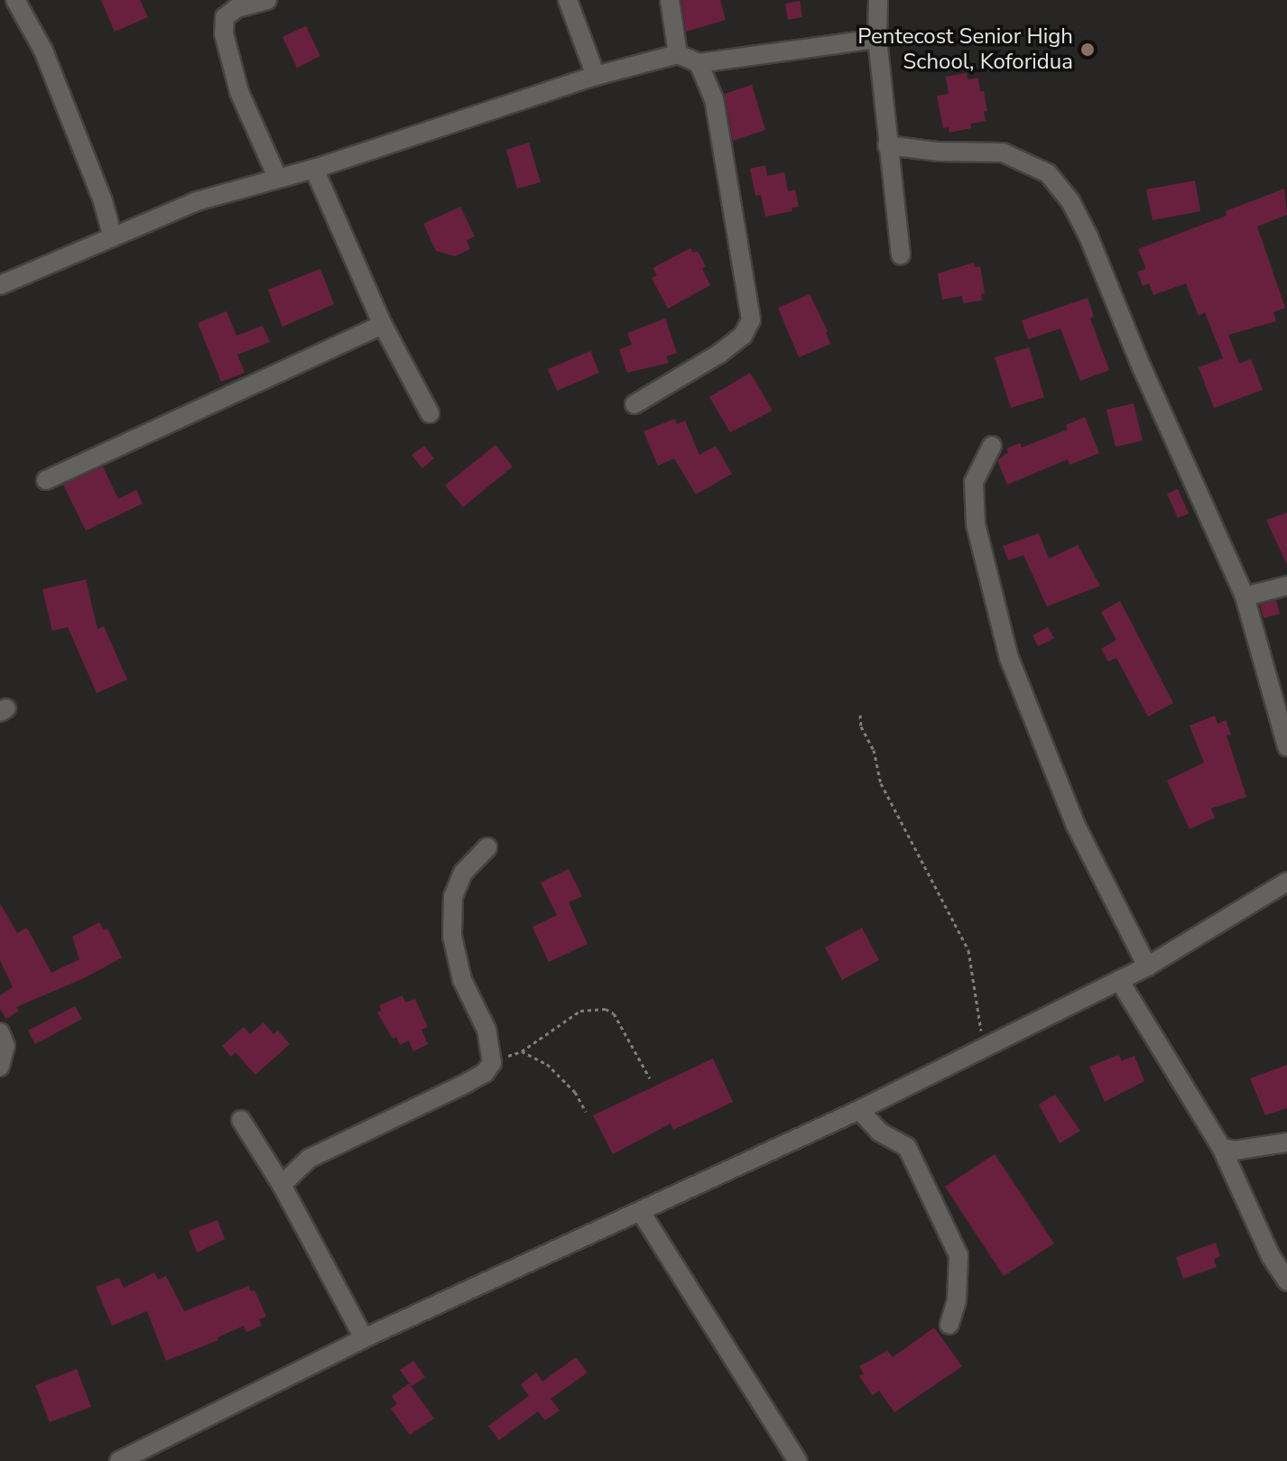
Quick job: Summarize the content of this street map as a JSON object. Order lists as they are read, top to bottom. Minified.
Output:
{"places":["Pentecost Senior High School, Koforidua"]}
